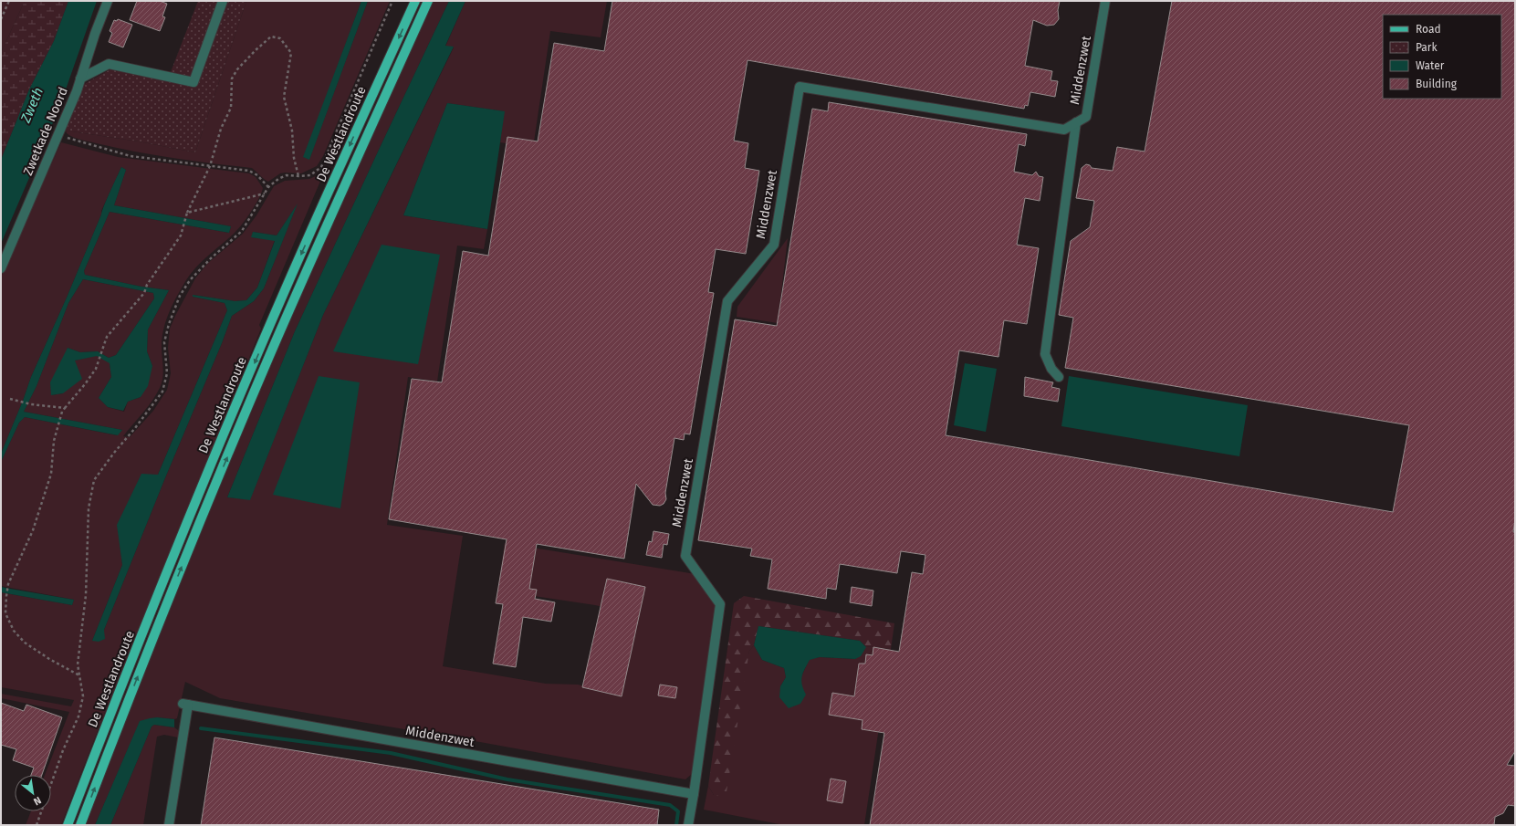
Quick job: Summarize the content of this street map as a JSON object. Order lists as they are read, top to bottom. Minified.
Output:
{"streets":{"main road":["De Westlandroute"],"street":["Middenzwet","Zwetkade Noord"]},"water":["Zweth"],"legend":["Road","Park","Water","Building"],"north":"bottom right"}
